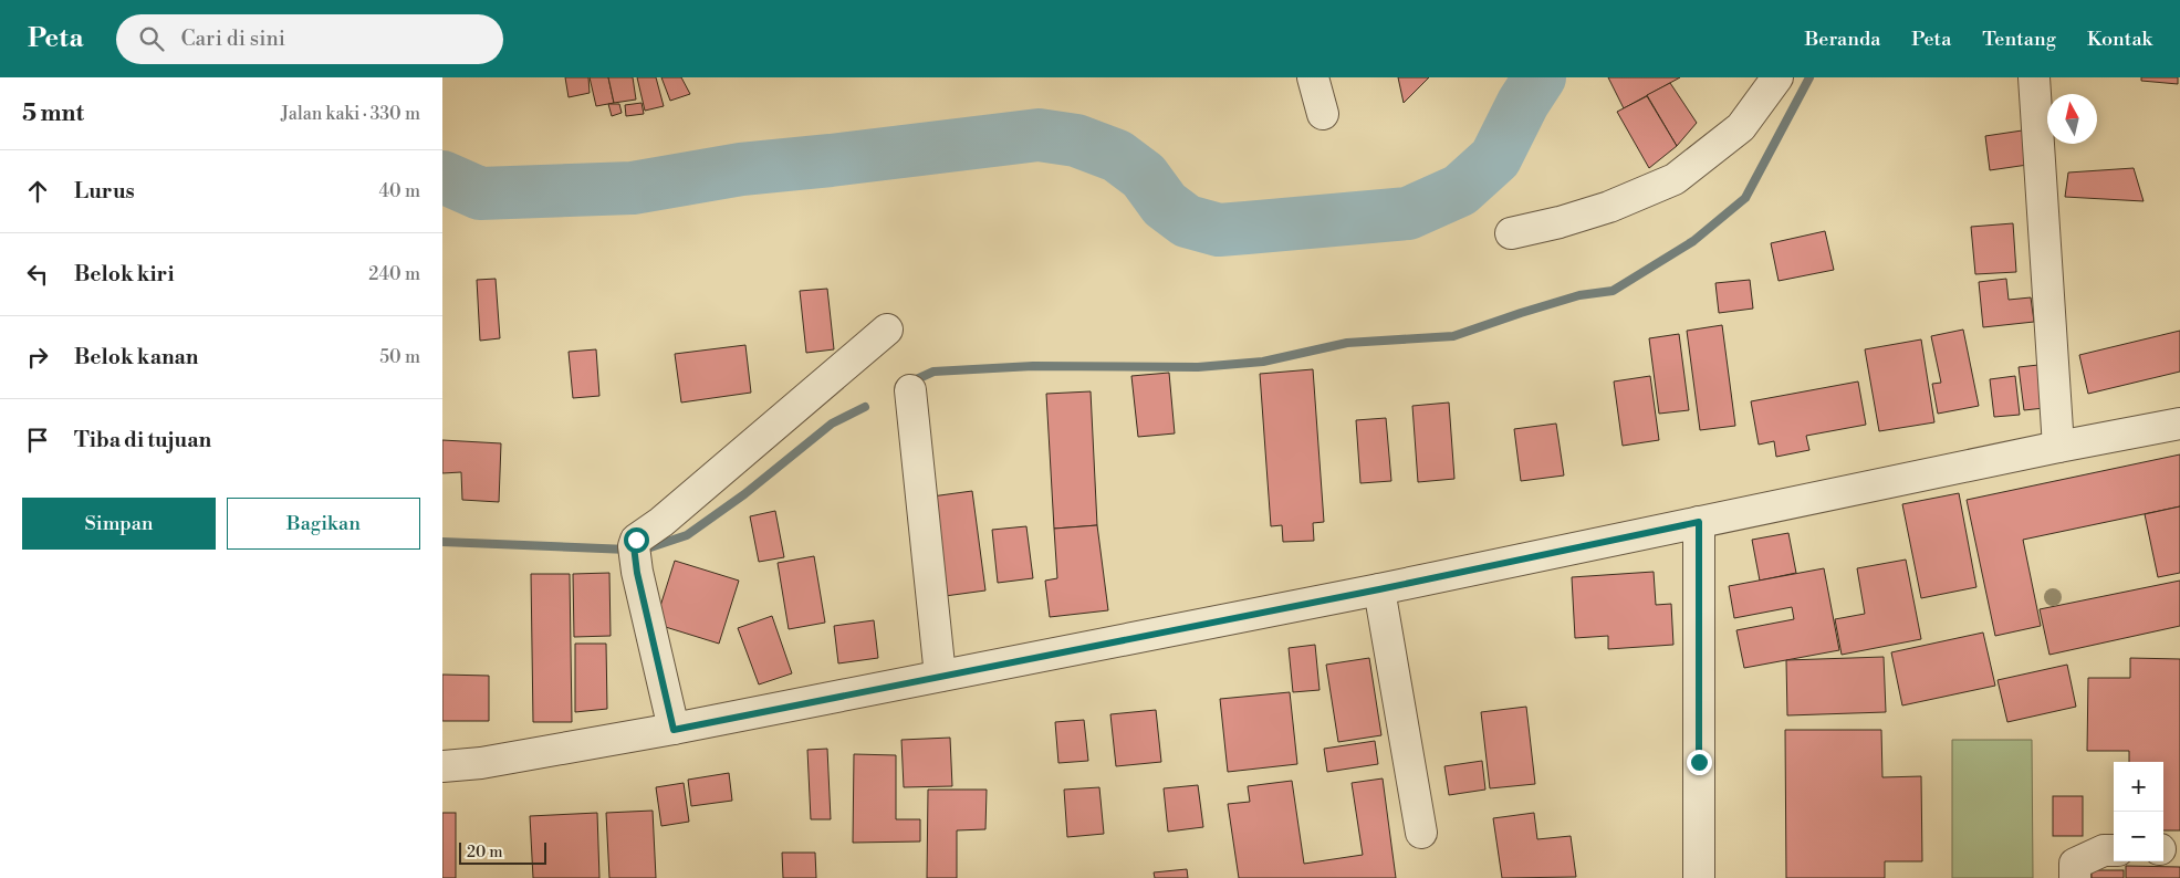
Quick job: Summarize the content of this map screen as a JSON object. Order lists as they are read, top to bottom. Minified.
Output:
{"scale_bar":"20 m","north":"top","page":{"header":"Peta","search":"Cari di sini","nav":["Beranda","Peta","Tentang","Kontak"],"heading":["5 mnt","Jalan kaki · 330 m"],"list":[["Lurus","40 m"],["Belok kiri","240 m"],["Belok kanan","50 m"],"Tiba di tujuan"],"buttons":["Simpan","Bagikan"],"map_buttons":["+","−"],"scale":"20 m"}}
